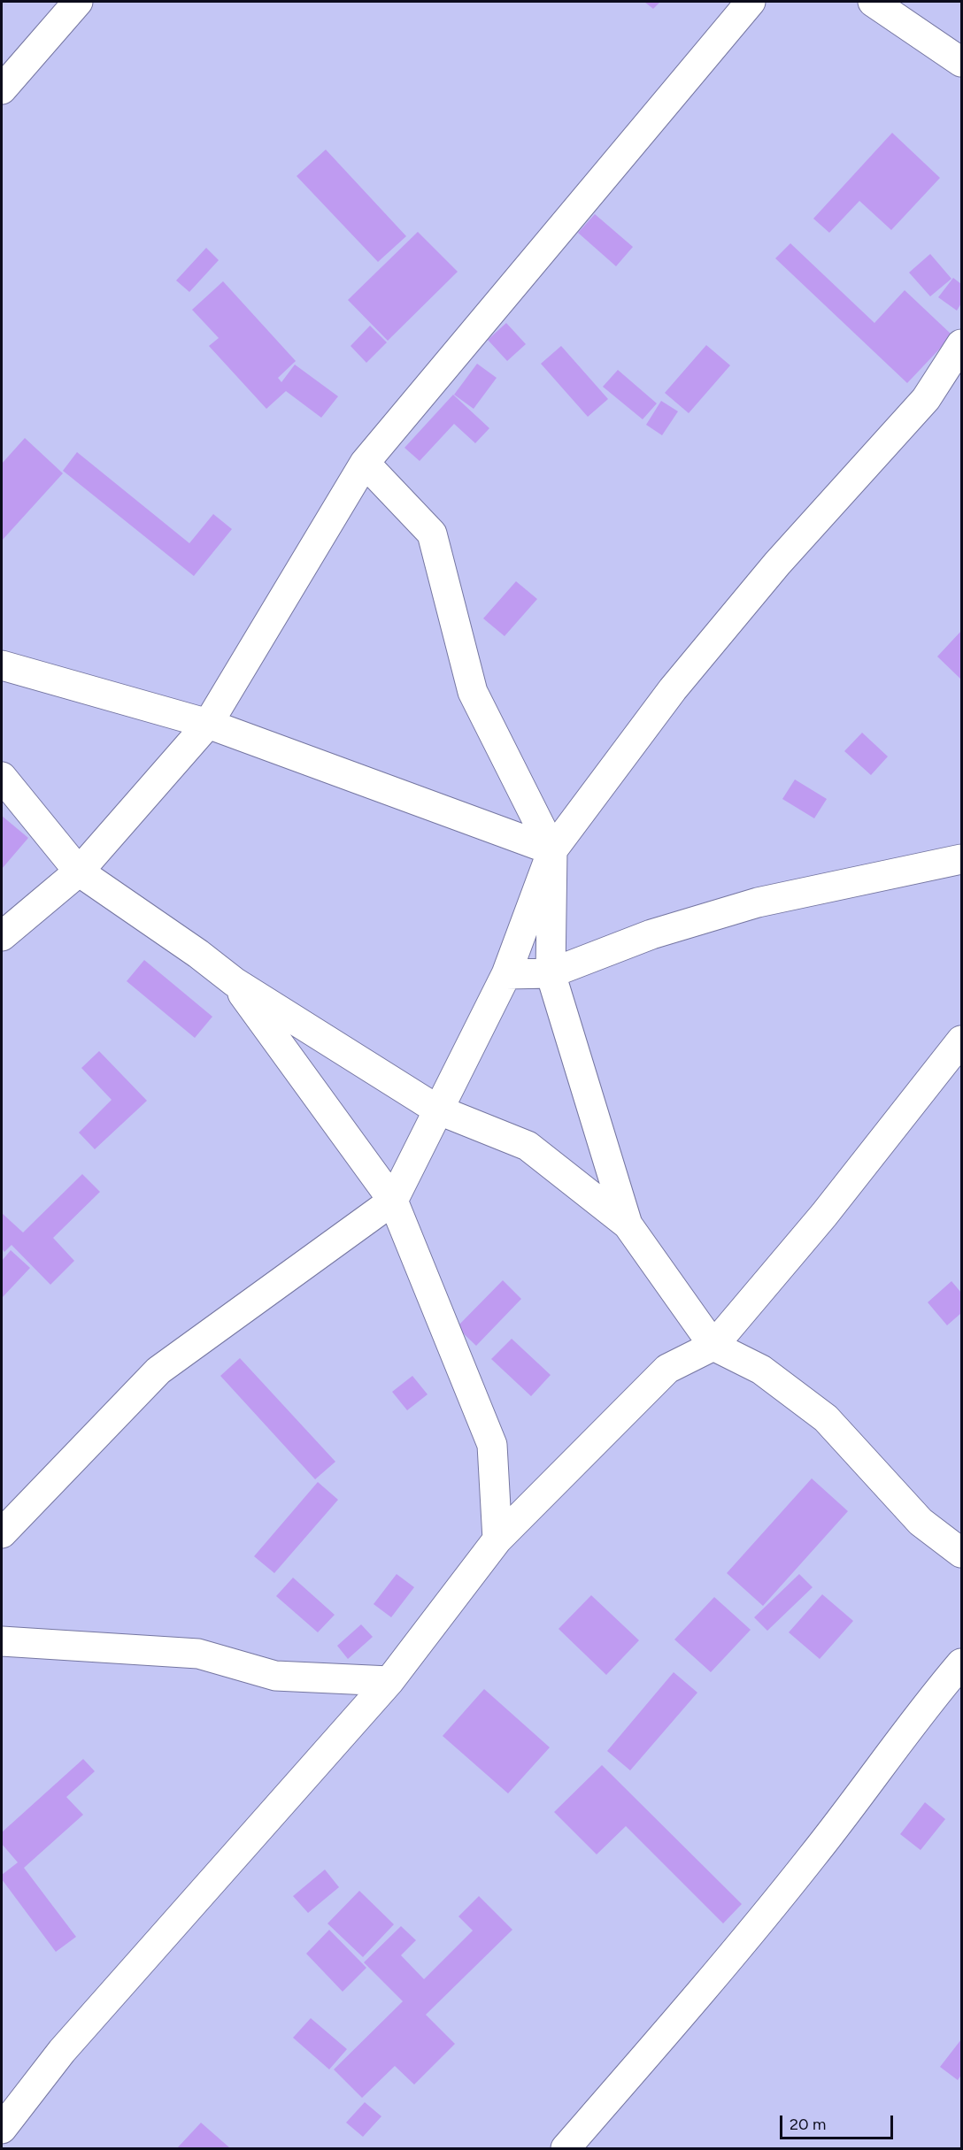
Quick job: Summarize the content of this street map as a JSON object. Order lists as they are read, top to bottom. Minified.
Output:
{"scale_bar":"20 m"}
